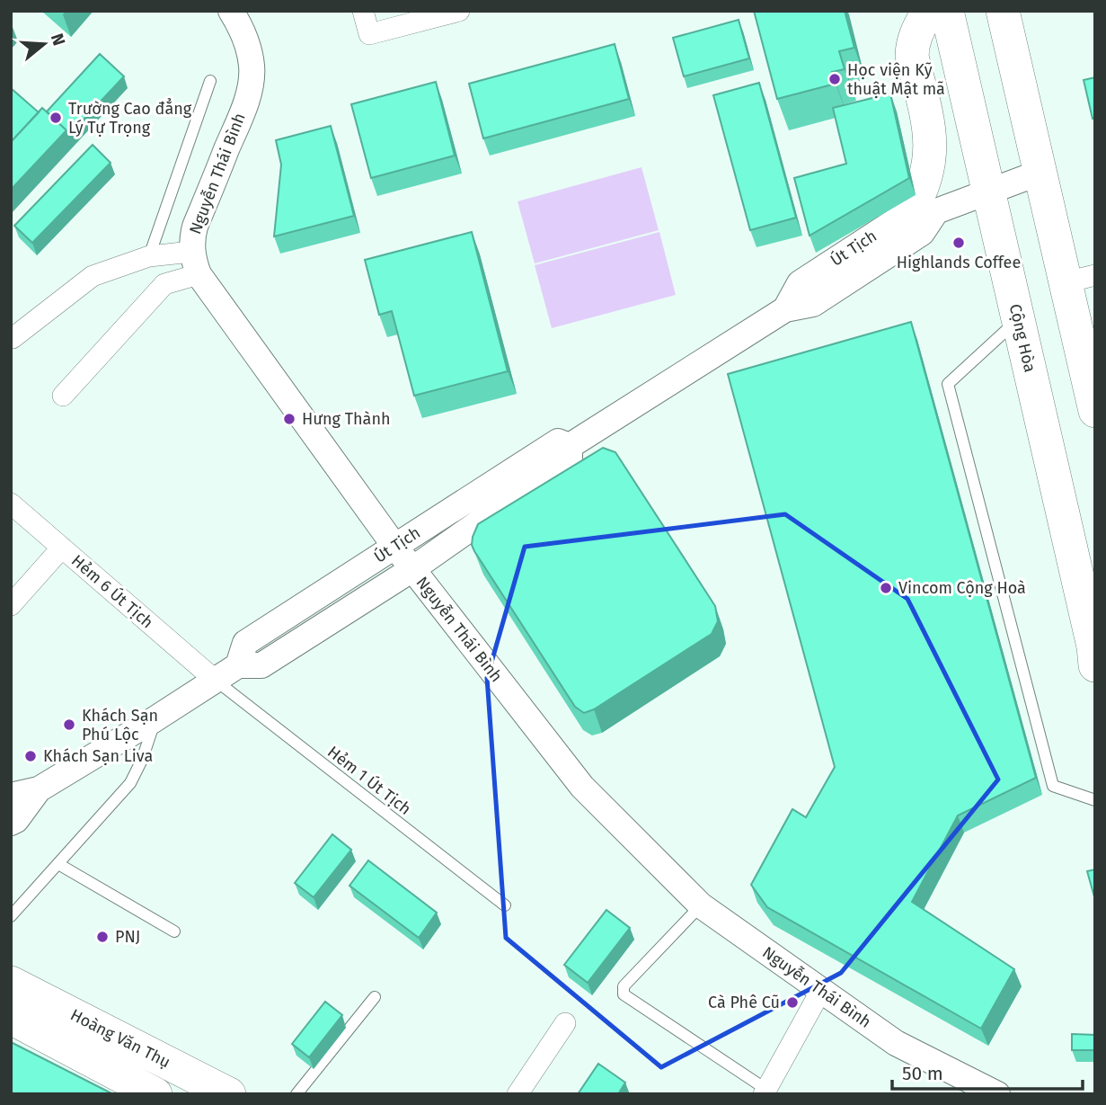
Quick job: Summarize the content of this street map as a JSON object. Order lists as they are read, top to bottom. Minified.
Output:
{"streets":{"main road":["Cộng Hòa","Hoàng Văn Thụ"],"street":["Nguyễn Thái Bình","Út Tịch","Hẻm 6 Út Tịch"],"lane":["Hẻm 1 Út Tịch"]},"crossings":[["Nguyễn Thái Bình","Út Tịch"],["Út Tịch","Cộng Hòa"],["Út Tịch","Hẻm 6 Út Tịch"],["Út Tịch","Hẻm 1 Út Tịch"],["Hẻm 6 Út Tịch","Hẻm 1 Út Tịch"]],"places":["Học viện Kỹ thuật Mật mã","Trường Cao đẳng Lý Tự Trọng","Highlands Coffee","Hưng Thành","Vincom Cộng Hoà","Khách Sạn Phú Lộc","Khách Sạn Liva","PNJ","Cà Phê Cũ"],"scale_bar":"50 m","north":"right"}
